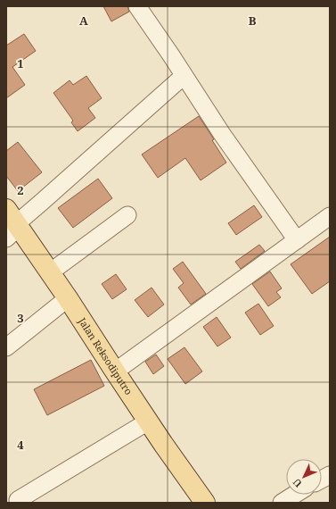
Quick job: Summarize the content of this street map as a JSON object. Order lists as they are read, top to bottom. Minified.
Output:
{"streets":{"main road":["Jalan Reksodiputro"]},"north":"bottom left","grid":{"columns":["A","B"],"rows":["1","2","3","4"]}}
